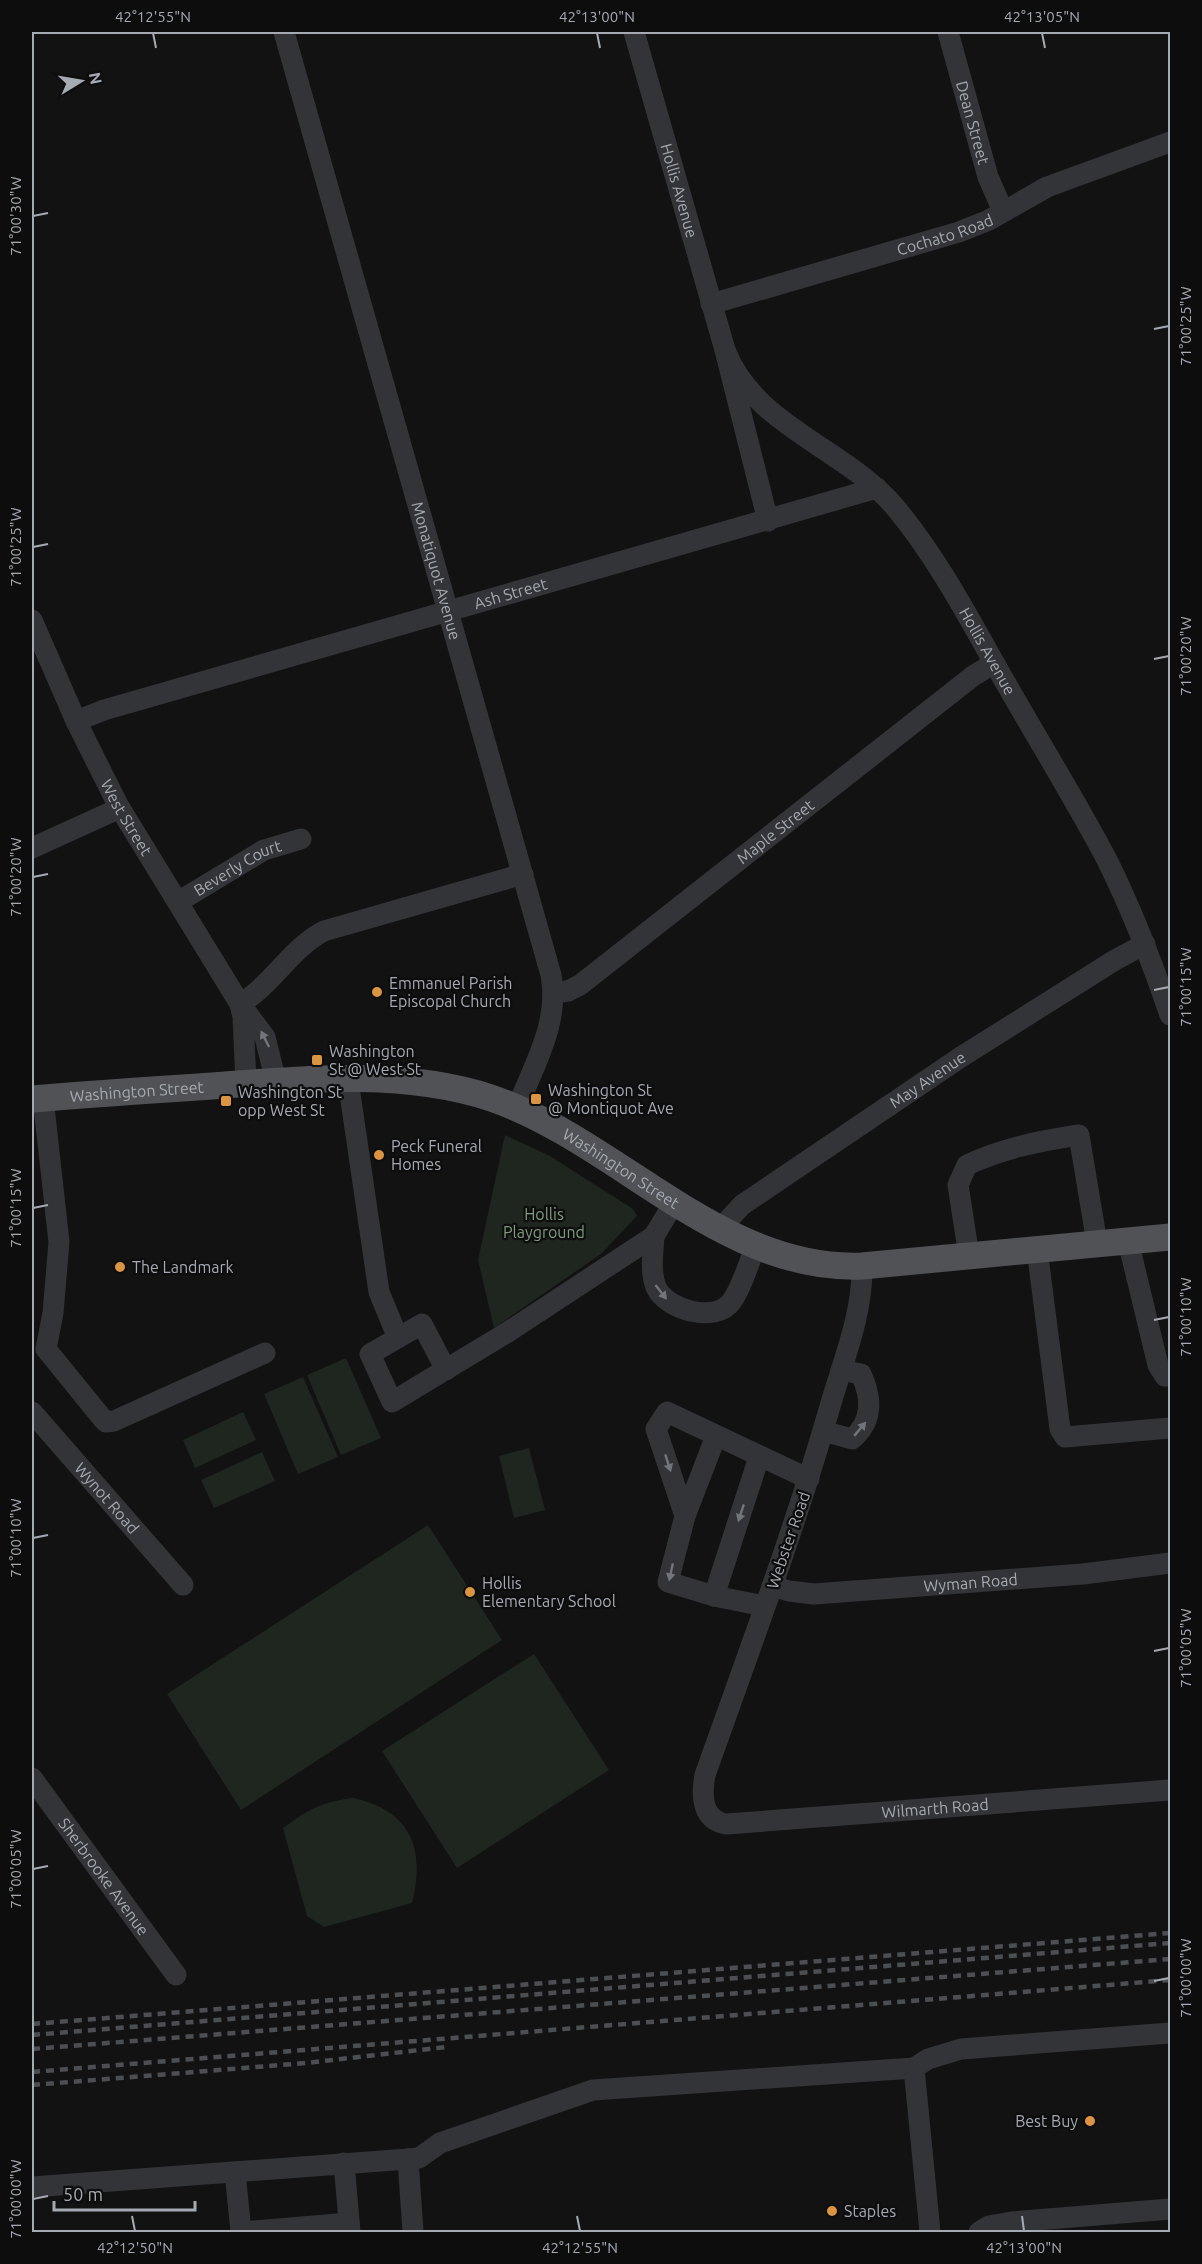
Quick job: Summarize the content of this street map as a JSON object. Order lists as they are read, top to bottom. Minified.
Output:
{"streets":{"main road":["Washington Street"],"street":["Dean Street","Hollis Avenue","Cochato Road","Monatiquot Avenue","Ash Street","West Street","Maple Street","Beverly Court","May Avenue","Wynot Road","Webster Road","Wyman Road","Wilmarth Road","Sherbrooke Avenue"]},"crossings":[["Dean Street","Cochato Road"],["Hollis Avenue","Cochato Road"],["Hollis Avenue","Ash Street"],["Hollis Avenue","Maple Street"],["Hollis Avenue","May Avenue"],["Monatiquot Avenue","Ash Street"],["Monatiquot Avenue","Maple Street"],["Monatiquot Avenue","Washington Street"],["Ash Street","West Street"],["West Street","Beverly Court"],["West Street","Washington Street"],["May Avenue","Washington Street"],["Washington Street","Webster Road"],["Webster Road","Wyman Road"],["Webster Road","Wilmarth Road"]],"parks":["Hollis Playground"],"places":{"other":["Emmanuel Parish Episcopal Church","Peck Funeral Homes","The Landmark","Hollis Elementary School","Best Buy","Staples"],"transit":["Washington St @ West St","Washington St @ Montiquot Ave","Washington St opp West St"]},"scale_bar":"50 m","north":"right","coordinates":["42°12'55\"N","42°13'00\"N","42°13'05\"N","71°00'30\"W","71°00'25\"W","71°00'20\"W","71°00'15\"W","71°00'10\"W","71°00'05\"W","71°00'00\"W","42°12'50\"N"]}
